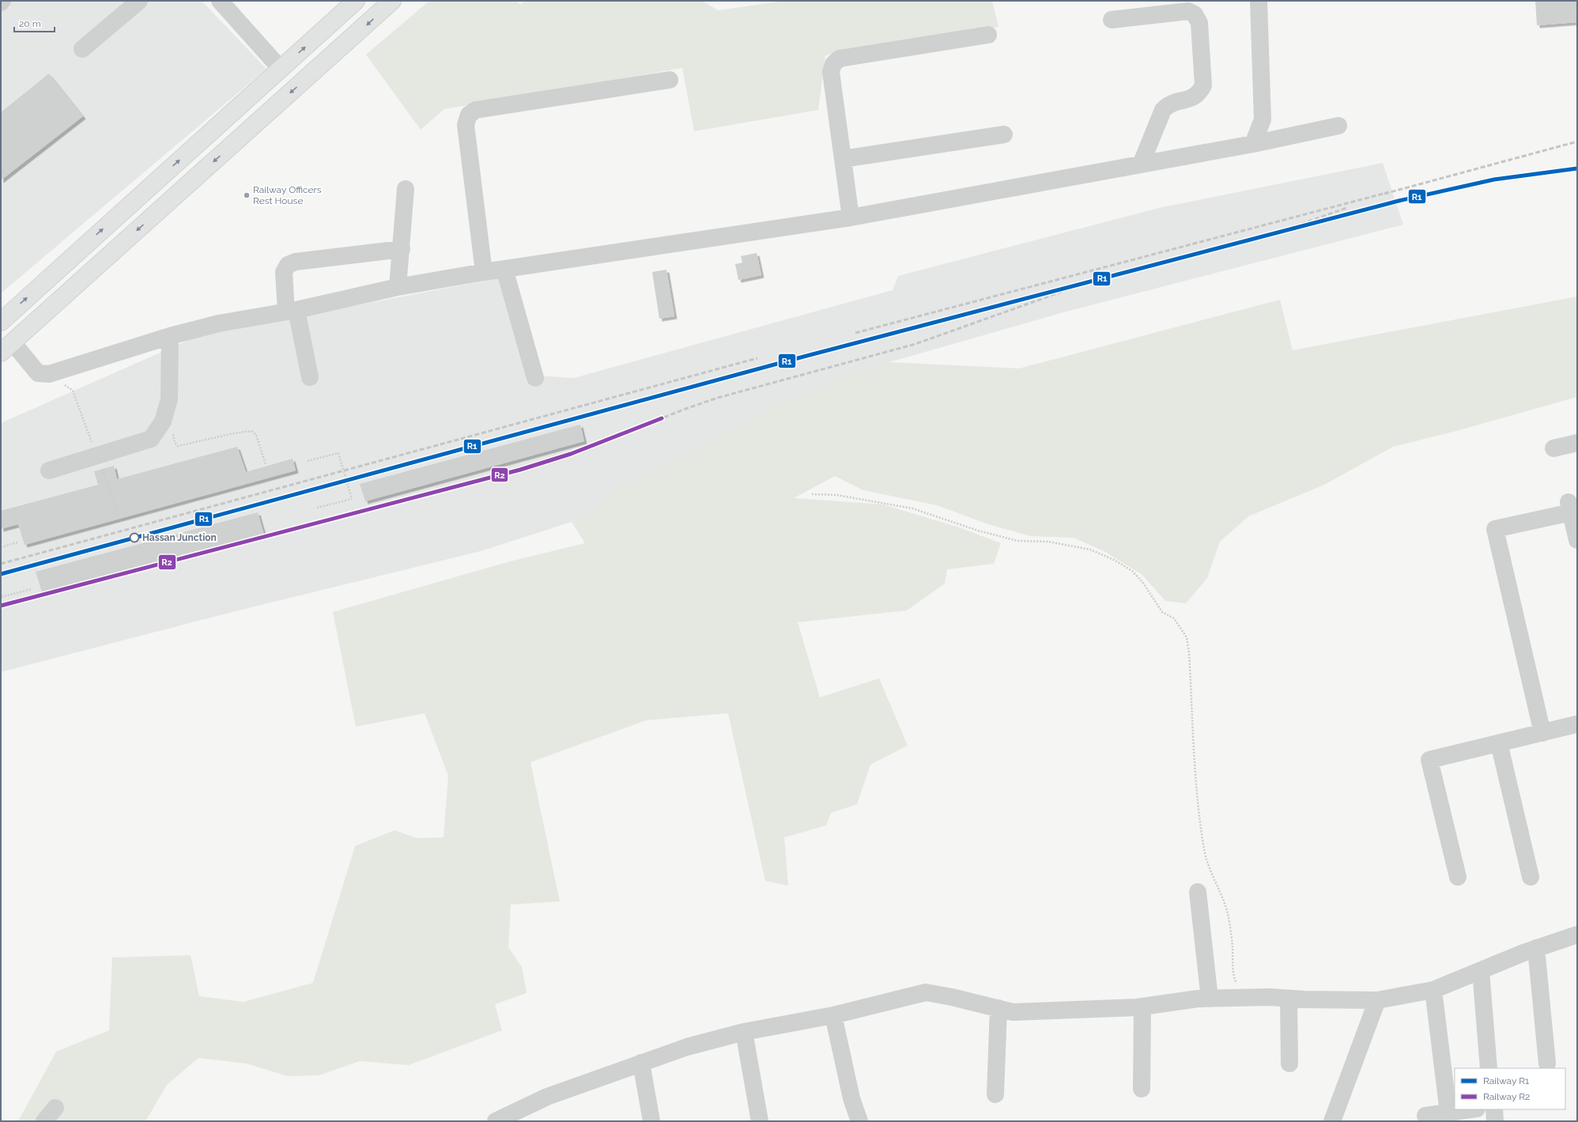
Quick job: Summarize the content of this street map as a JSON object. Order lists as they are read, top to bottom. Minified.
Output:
{"places":["Railway Officers Rest House","Hassan Junction"],"lines":["rail line R1","rail line R2"],"legend":["Railway R1","Railway R2"],"scale_bar":"20 m"}
